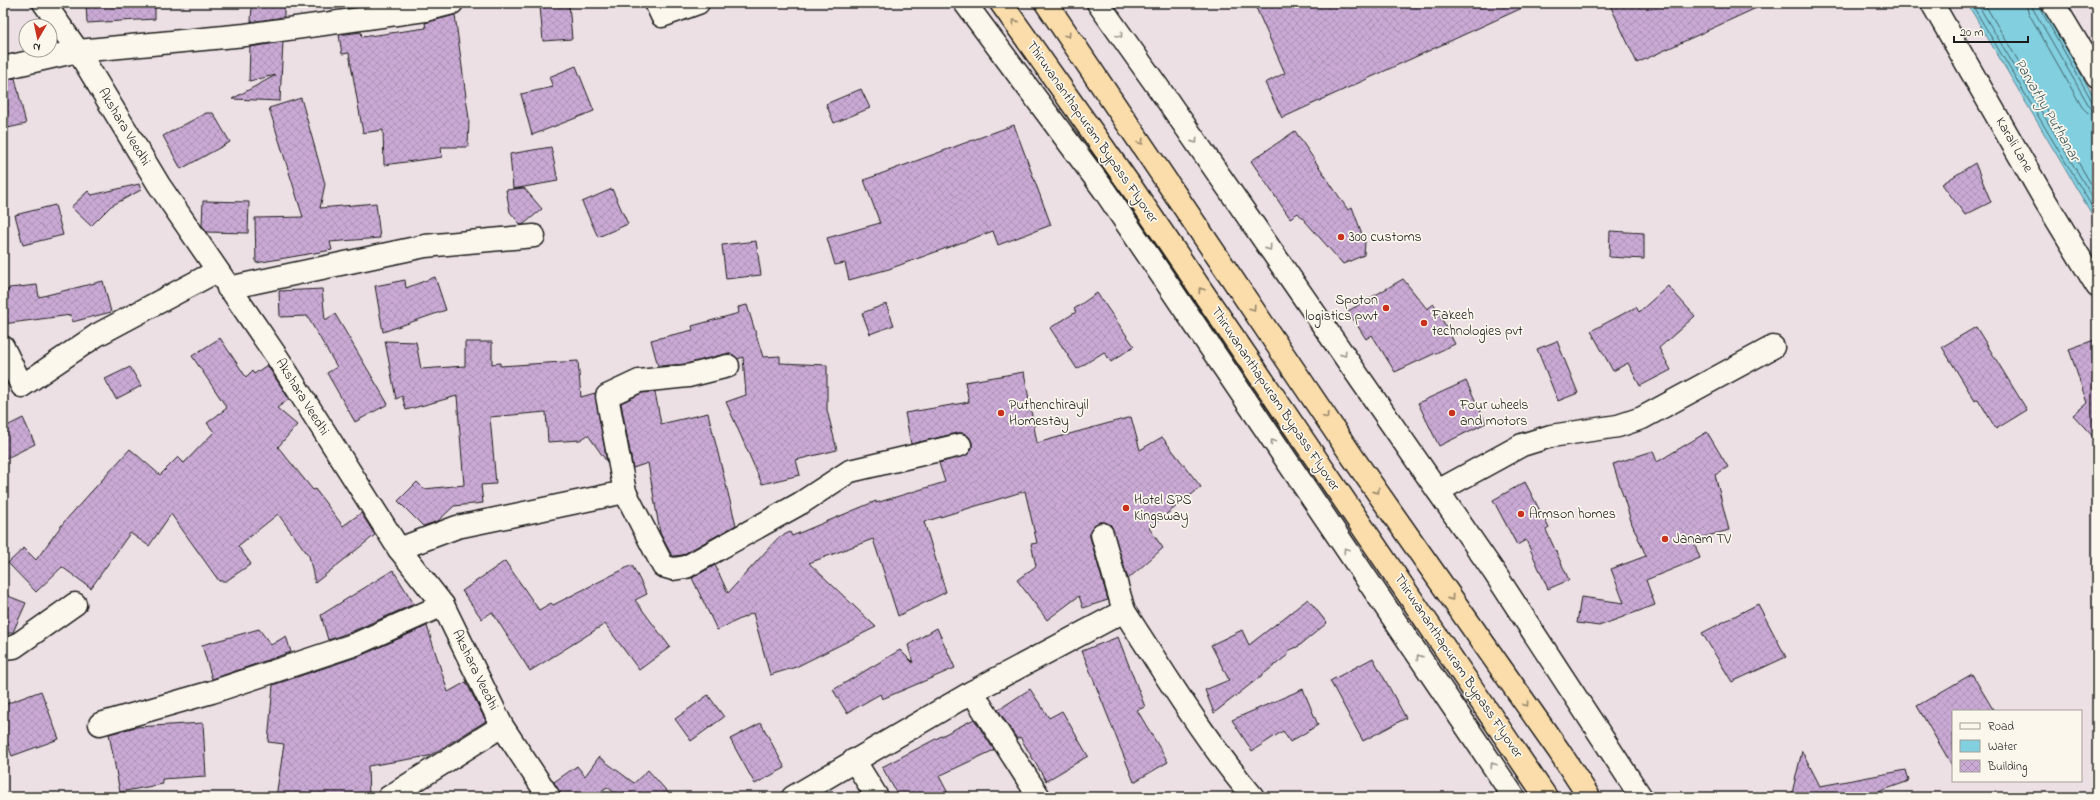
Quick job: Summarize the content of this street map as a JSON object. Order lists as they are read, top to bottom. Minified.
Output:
{"streets":{"highway":["Thiruvananthapuram Bypass Flyover"],"street":["Akshara Veedhi","Karali Lane"]},"water":["Parvathy Puthanar"],"places":["300 customs","Spoton logistics pvvt","Fakeeh technologies pvt","Puthenchirayil Homestay","Four wheels and motors","Hotel SPS Kingsway","Armson homes","Janam TV"],"legend":["Road","Water","Building"],"scale_bar":"20 m","north":"bottom"}
